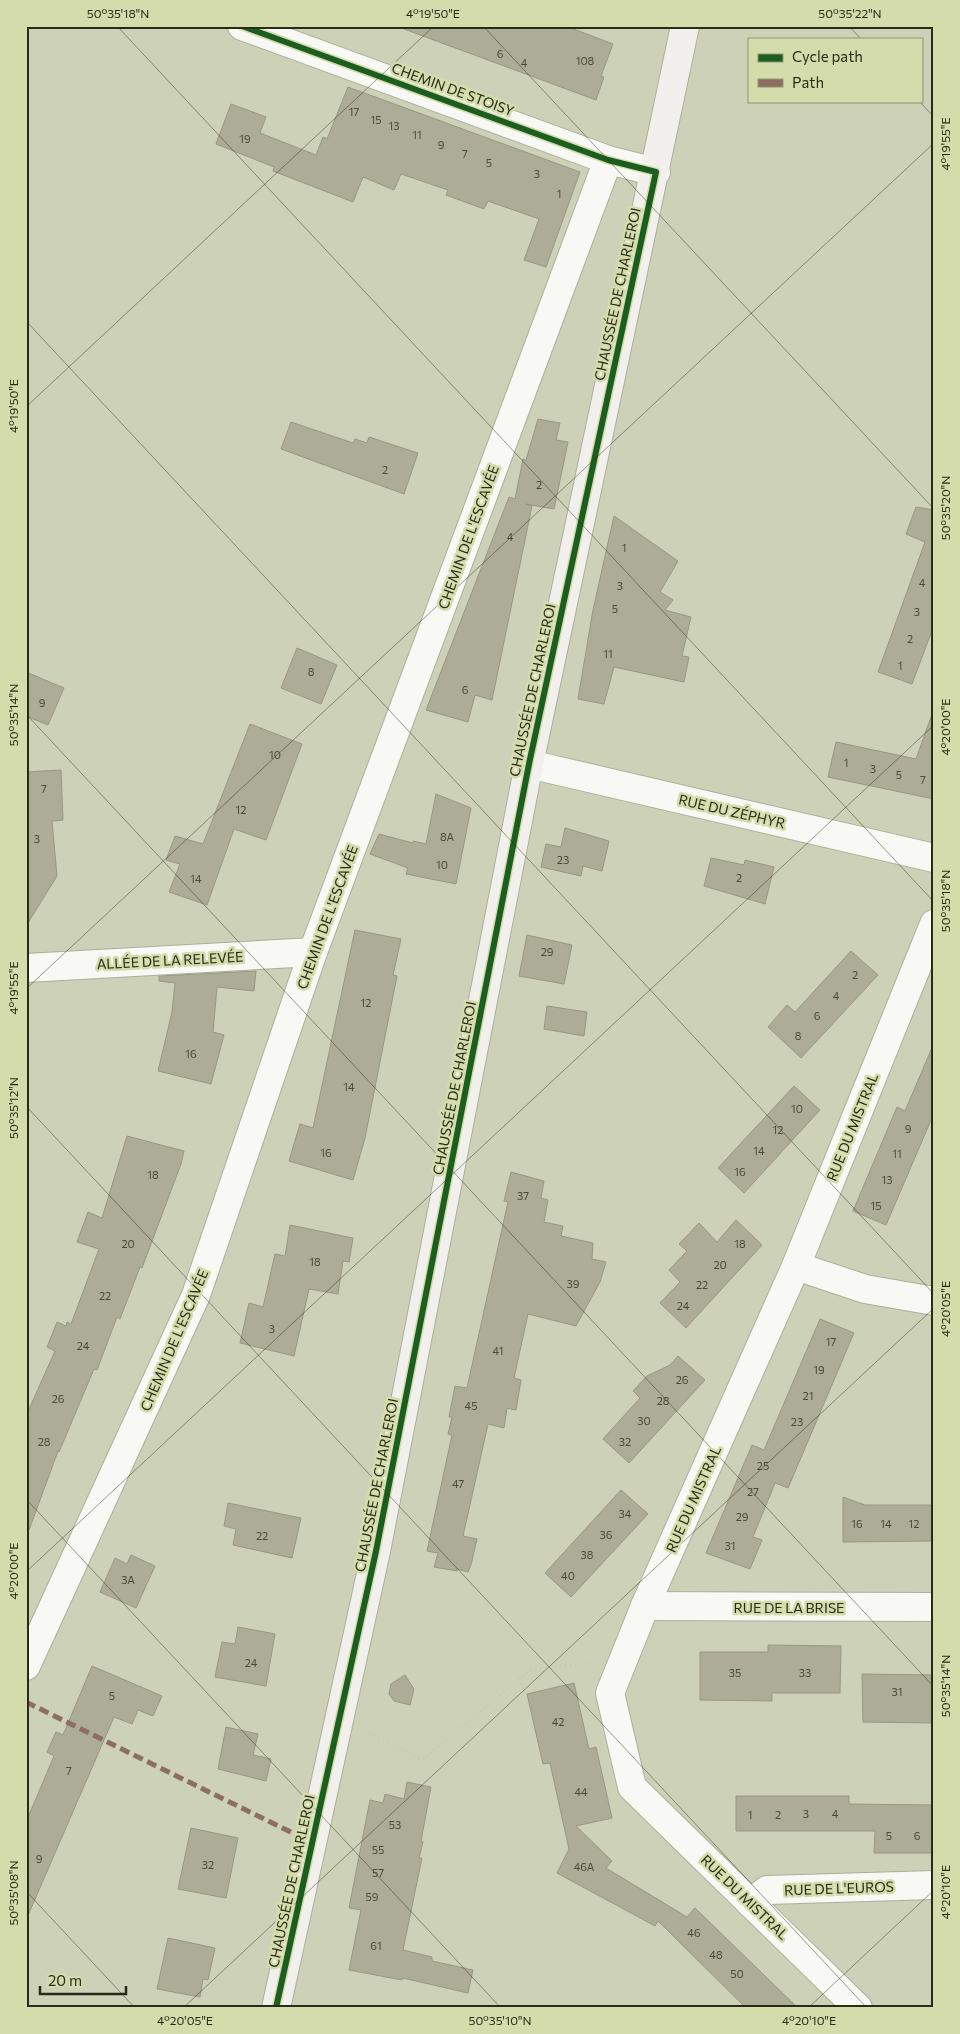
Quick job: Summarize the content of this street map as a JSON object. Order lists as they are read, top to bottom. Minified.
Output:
{"streets":{"main road":["CHAUSSÉE DE CHARLEROI"],"street":["CHEMIN DE STOISY","CHEMIN DE L'ESCAVÉE","RUE DU ZÉPHYR","ALLÉE DE LA RELEVÉE","RUE DU MISTRAL","RUE DE LA BRISE","RUE DE L'EUROS"]},"crossings":[["CHEMIN DE STOISY","CHAUSSÉE DE CHARLEROI"],["CHEMIN DE STOISY","CHEMIN DE L'ESCAVÉE"],["CHAUSSÉE DE CHARLEROI","RUE DU ZÉPHYR"],["CHEMIN DE L'ESCAVÉE","ALLÉE DE LA RELEVÉE"],["RUE DU MISTRAL","RUE DE LA BRISE"],["RUE DU MISTRAL","RUE DE L'EUROS"]],"house_numbers":["6","108","4","17","15","13","11","19","9","7","5","3","1","2","2","4","1","4","3","5","3","2","11","1","8","6","9","10","1","3","5","7","7","12","8A","3","23","10","2","14","29","2","4","12","6","8","16","14","10","9","12","14","16","11","16","18","13","37","15","20","18","18","20","39","22","22","24","3","17","24","41","19","26","21","26","28","45","30","23","28","32","25","47","27","34","29","16","14","12","36","22","31","38","40","3A","24","35","33","31","5","42","7","44","3","4","1","2","53","5","6","55","9","32","46A","57","59","46","61","48","50"],"legend":["Cycle path","Path"],"scale_bar":"20 m","coordinates":["50°35'18\"N","4°19'50\"E","50°35'22\"N","4°19'55\"E","50°35'20\"N","50°35'14\"N","4°20'00\"E","50°35'12\"N","4°20'05\"E","4°20'10\"E","50°35'08\"N","50°35'10\"N"]}
